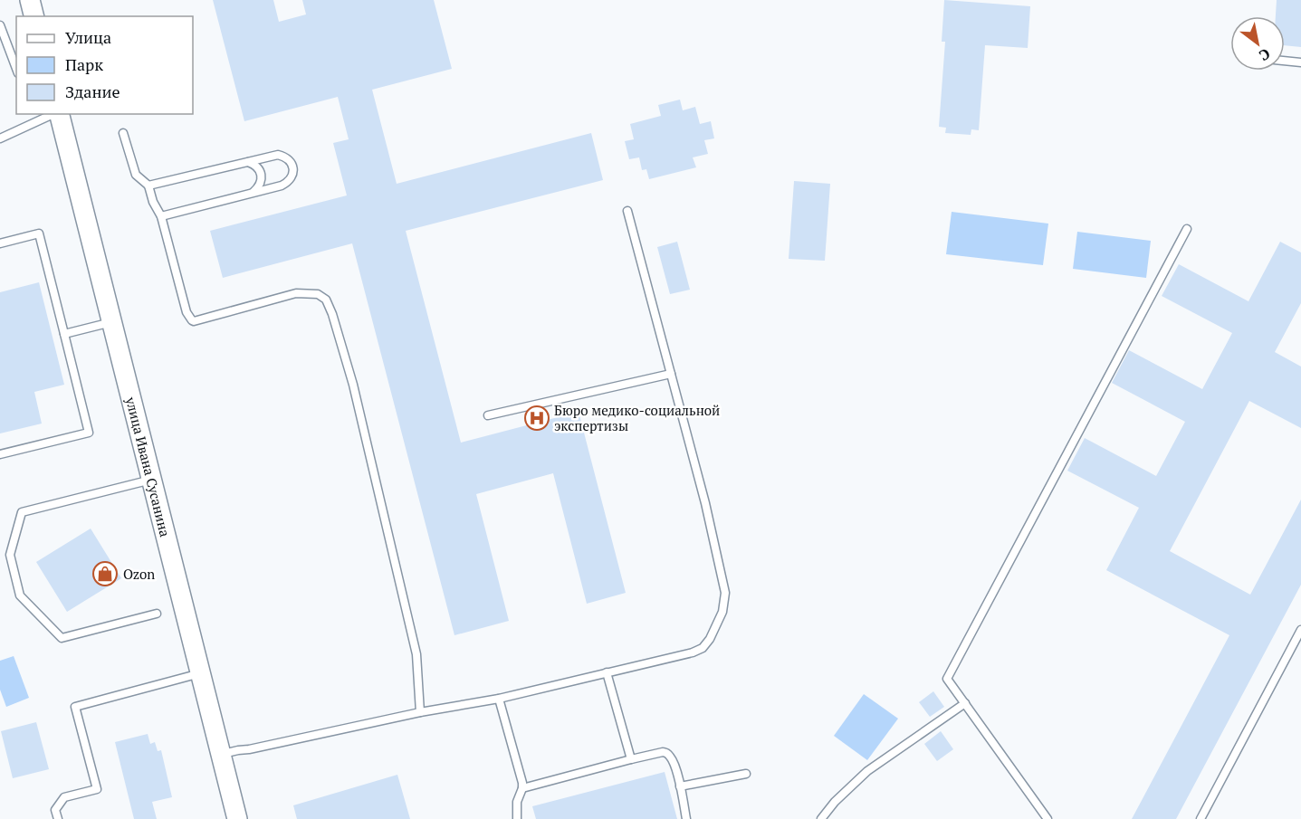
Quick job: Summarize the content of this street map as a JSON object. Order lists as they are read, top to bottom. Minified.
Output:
{"streets":{"street":["улица Ивана Сусанина"]},"places":{"hospital":["Бюро медико-социальной экспертизы"],"shop":["Ozon"]},"legend":["Улица","Парк","Здание"],"north":"bottom right"}
